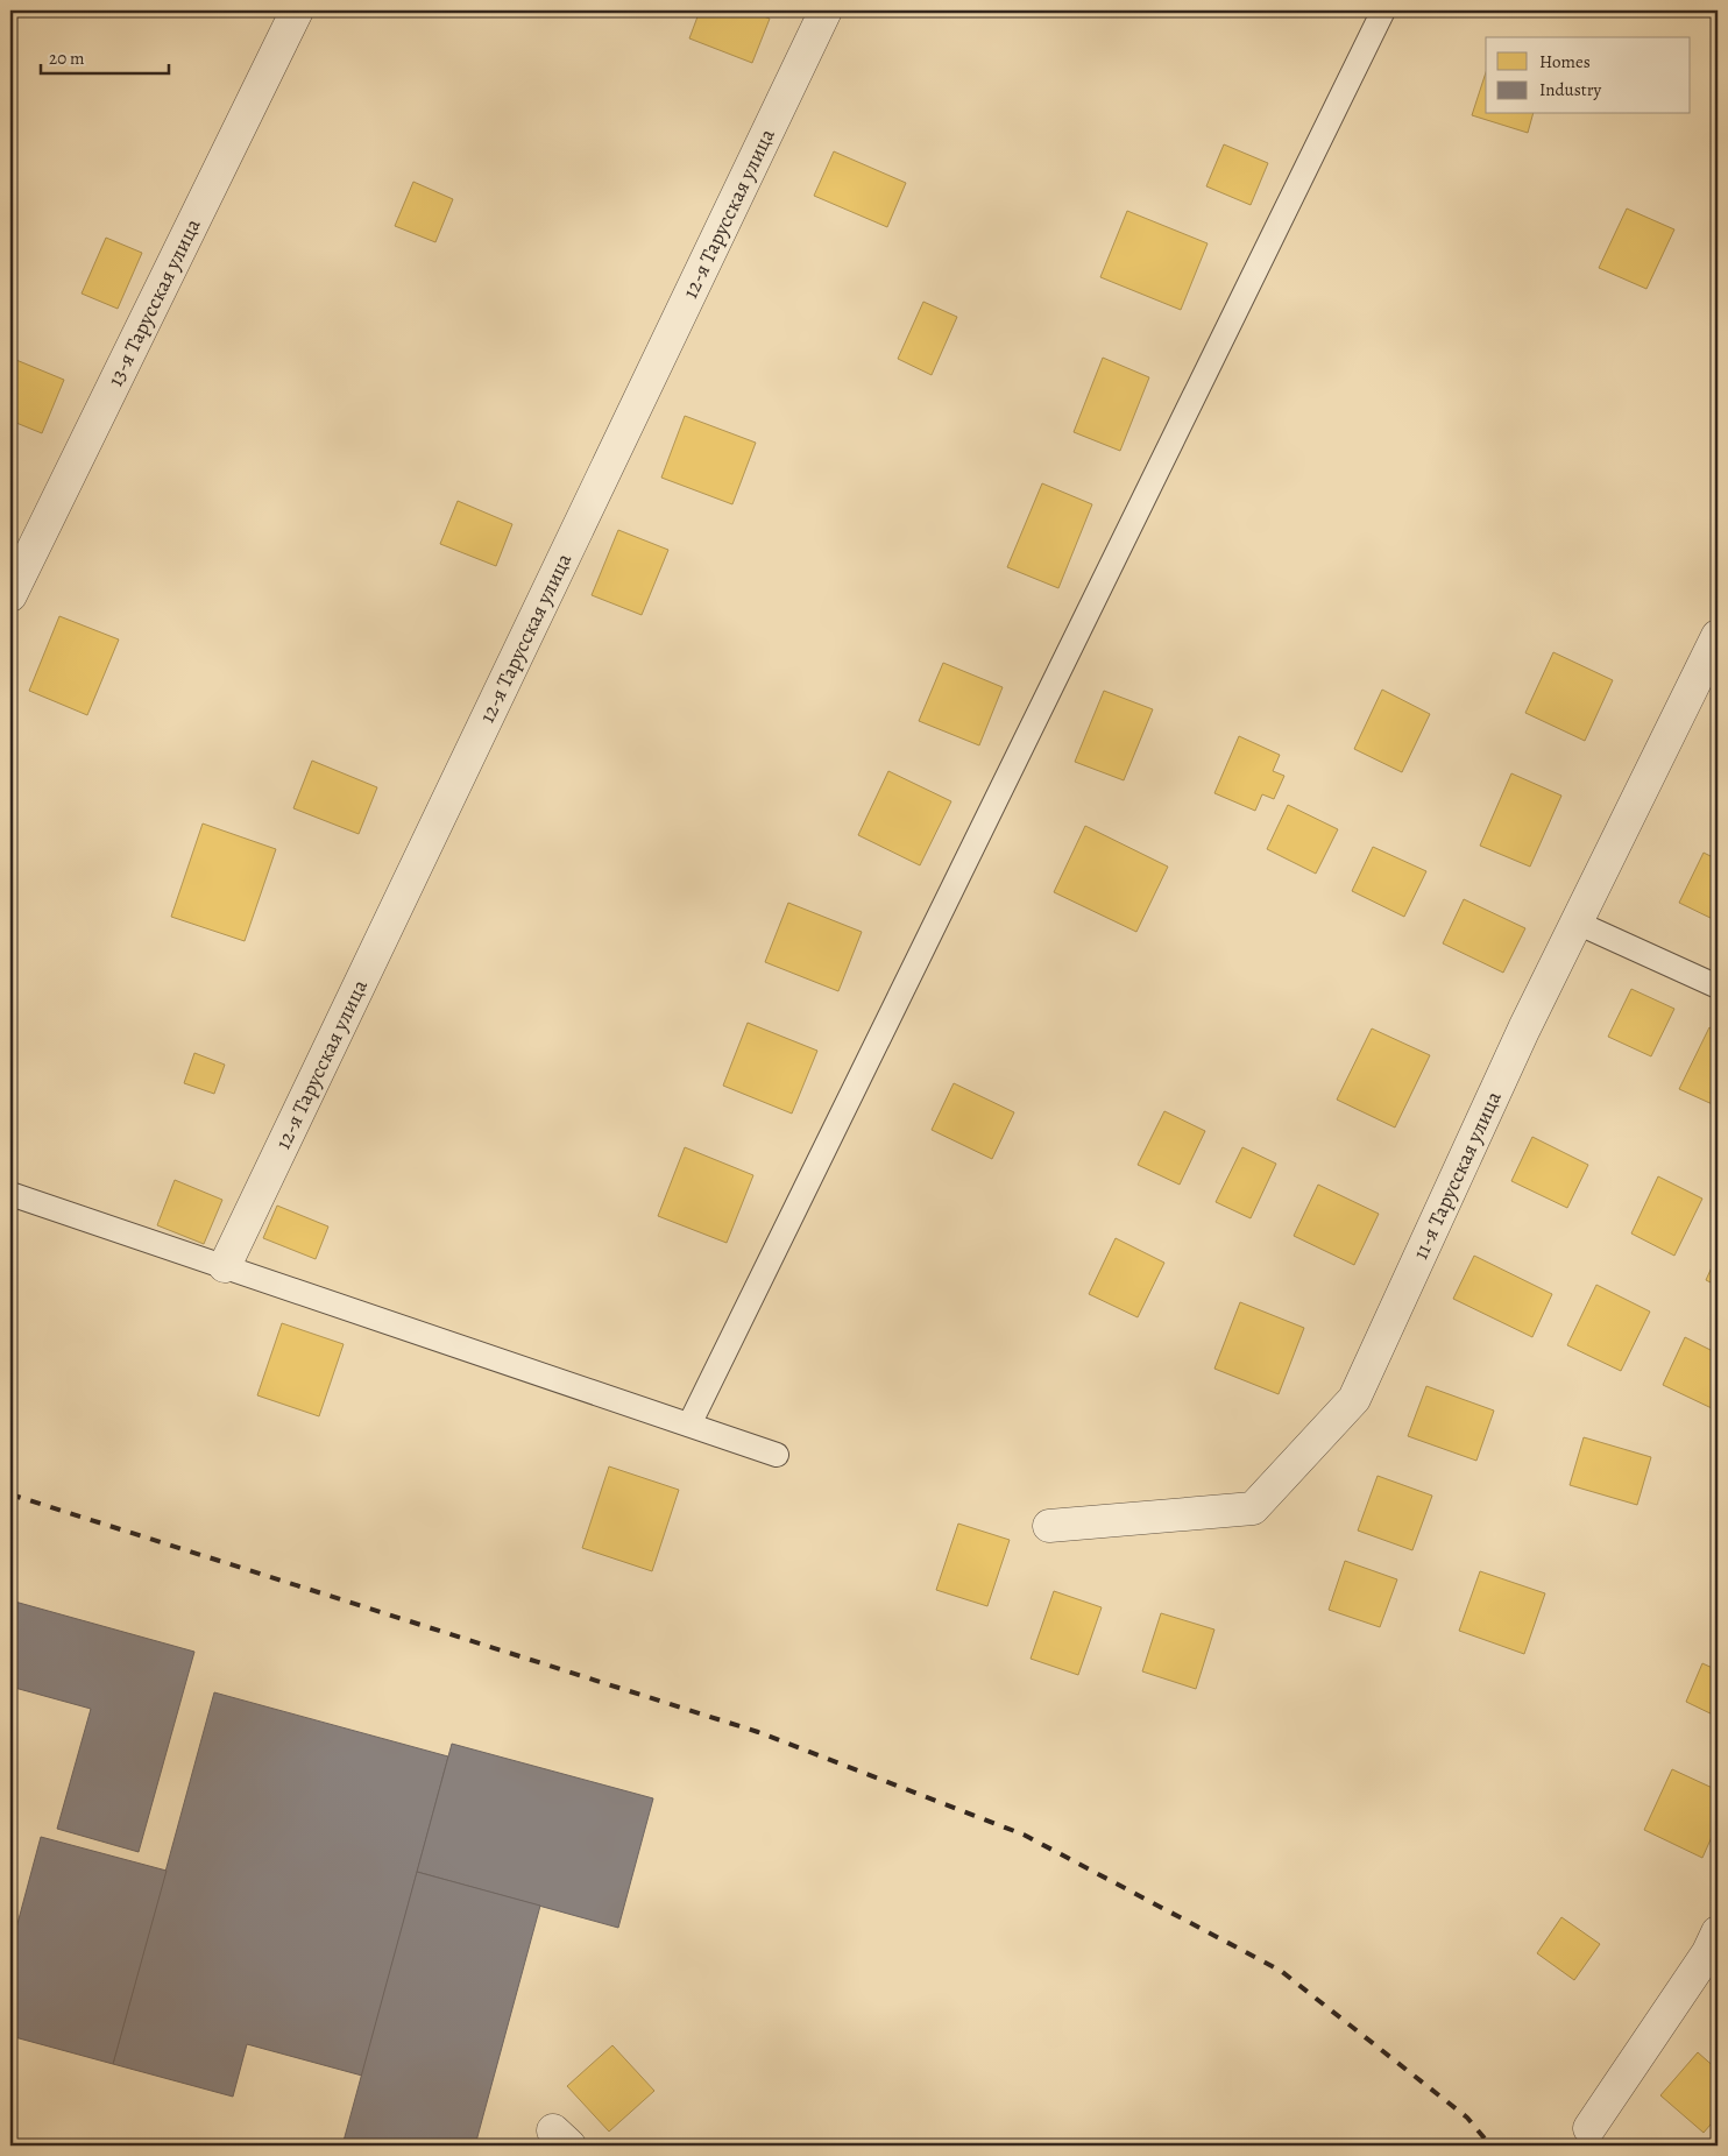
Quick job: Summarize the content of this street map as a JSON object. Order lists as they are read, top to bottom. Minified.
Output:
{"streets":{"street":["12-я Тарусская улица","13-я Тарусская улица","11-я Тарусская улица"]},"legend":["Homes","Industry"],"scale_bar":"20 m"}
